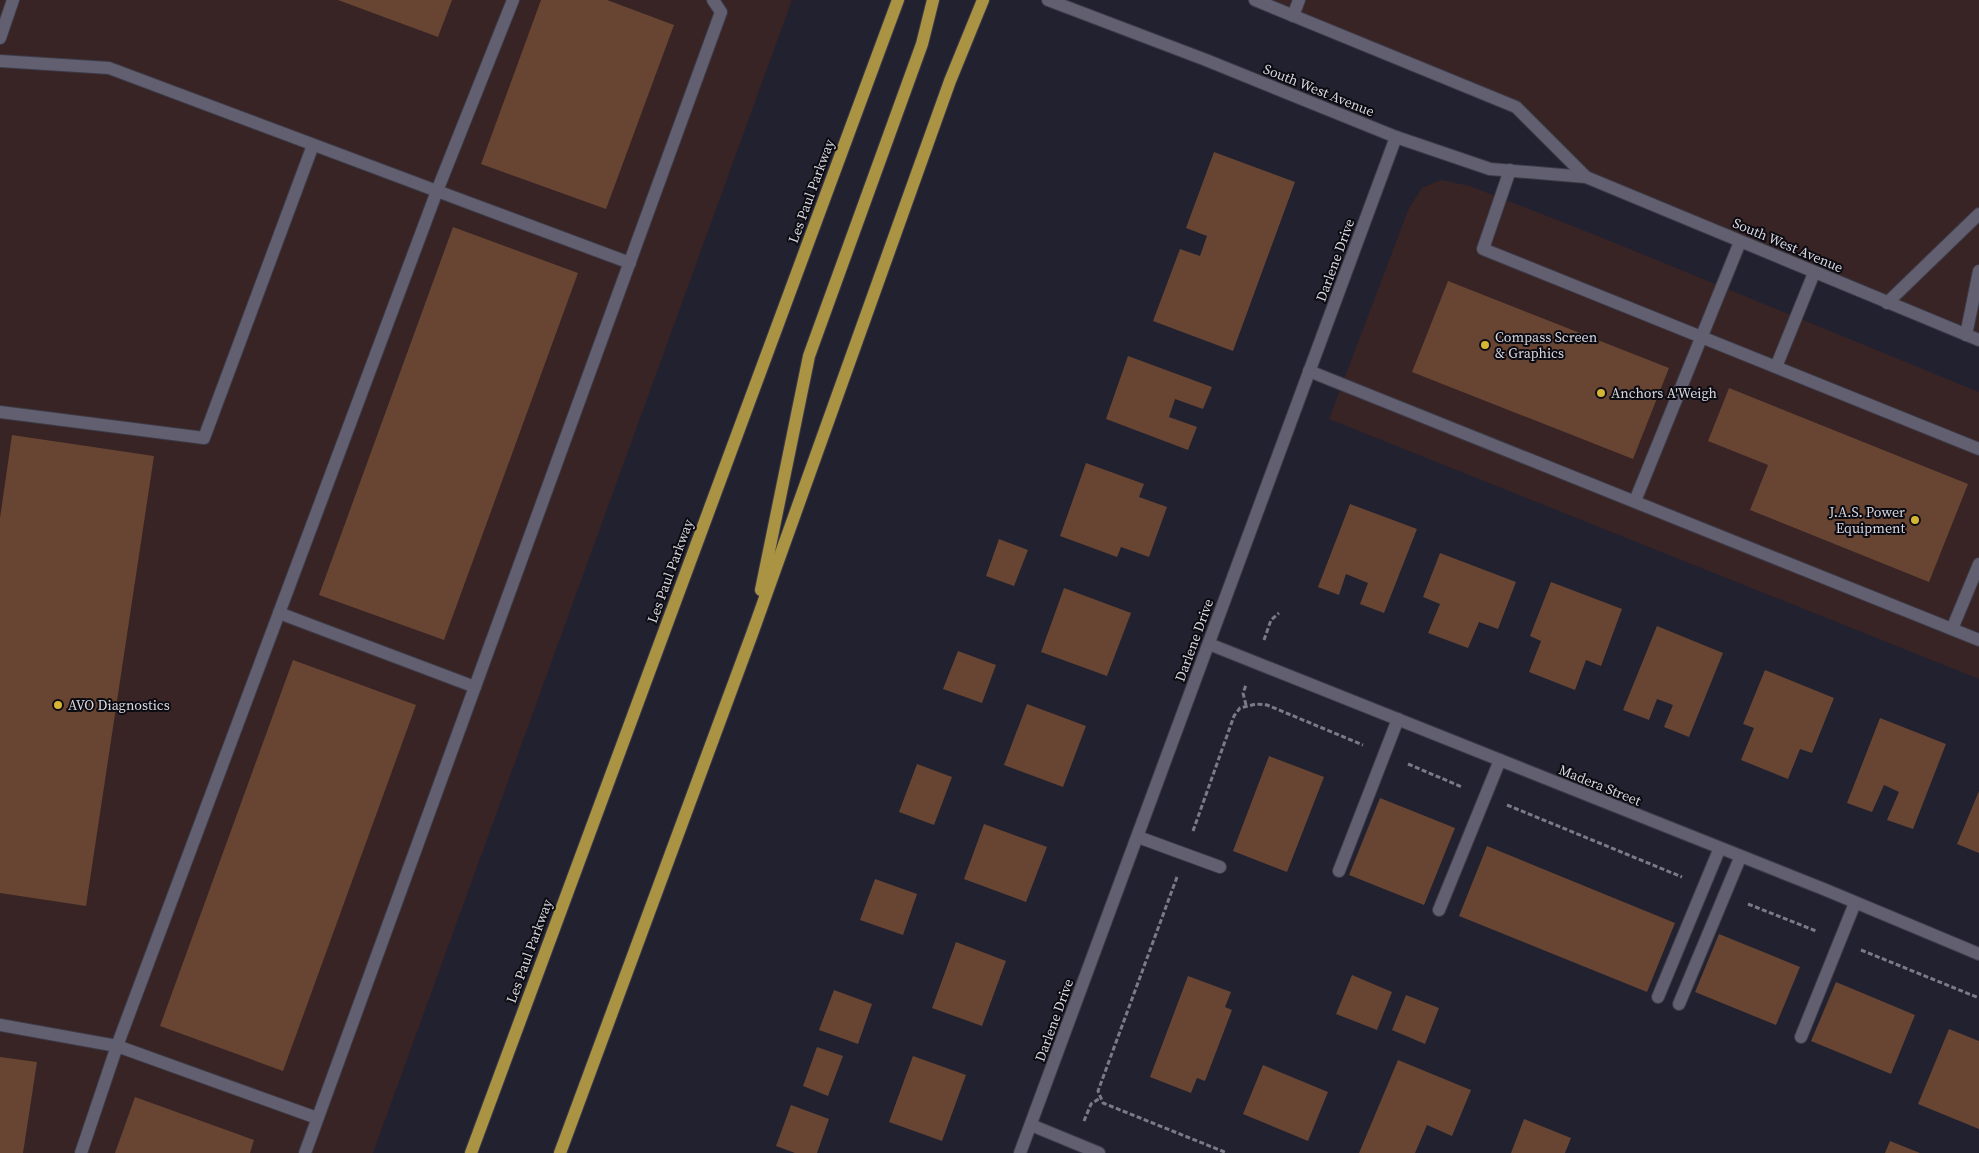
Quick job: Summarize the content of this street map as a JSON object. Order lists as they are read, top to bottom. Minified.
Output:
{"streets":{"main road":["Les Paul Parkway"],"street":["South West Avenue","Darlene Drive","Madera Street"]},"crossings":[["South West Avenue","Darlene Drive"],["Darlene Drive","Madera Street"]],"places":["Compass Screen & Graphics","Anchors A'Weigh","J.A.S. Power Equipment","AVO Diagnostics"]}
